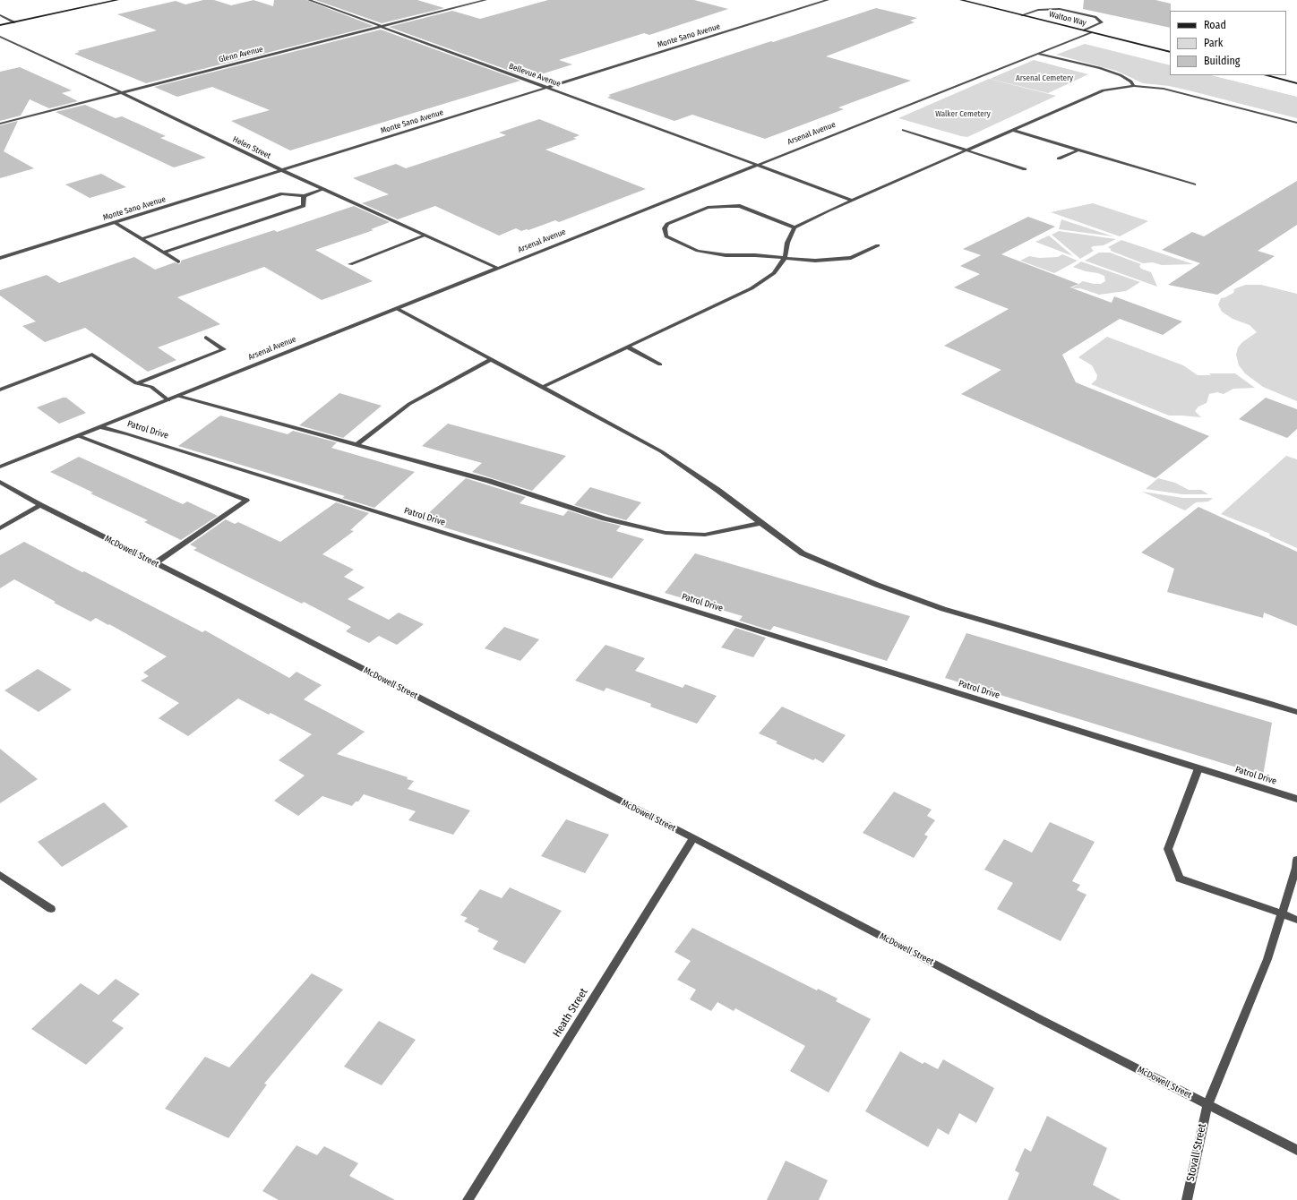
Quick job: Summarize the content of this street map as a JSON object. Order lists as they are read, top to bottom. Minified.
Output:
{"streets":{"main road":["Walton Way"],"street":["Monte Sano Avenue","Glenn Avenue","Bellevue Avenue","Arsenal Avenue","Helen Street","Patrol Drive","McDowell Street","Heath Street","Stovall Street"]},"crossings":[["Walton Way","Arsenal Avenue"],["Monte Sano Avenue","Bellevue Avenue"],["Monte Sano Avenue","Helen Street"],["Glenn Avenue","Bellevue Avenue"],["Glenn Avenue","Helen Street"],["Bellevue Avenue","Arsenal Avenue"],["Arsenal Avenue","Helen Street"],["Arsenal Avenue","Patrol Drive"],["McDowell Street","Heath Street"],["McDowell Street","Stovall Street"]],"parks":["Arsenal Cemetery","Walker Cemetery"],"legend":["Road","Park","Building"]}
